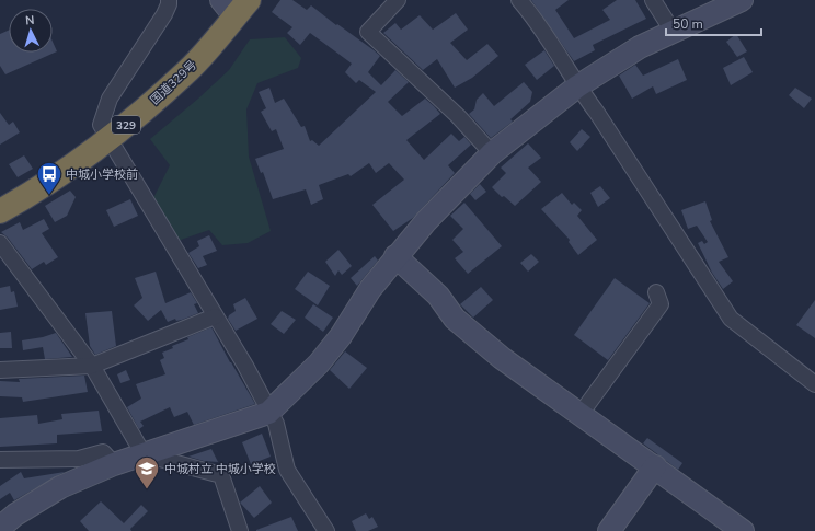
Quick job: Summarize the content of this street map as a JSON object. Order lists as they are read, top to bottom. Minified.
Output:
{"streets":{"highway":["国道329号","329"]},"places":{"bus stop":["中城小学校前"],"school or university":["中城村立 中城小学校"]},"scale_bar":"50 m","north":"top"}
